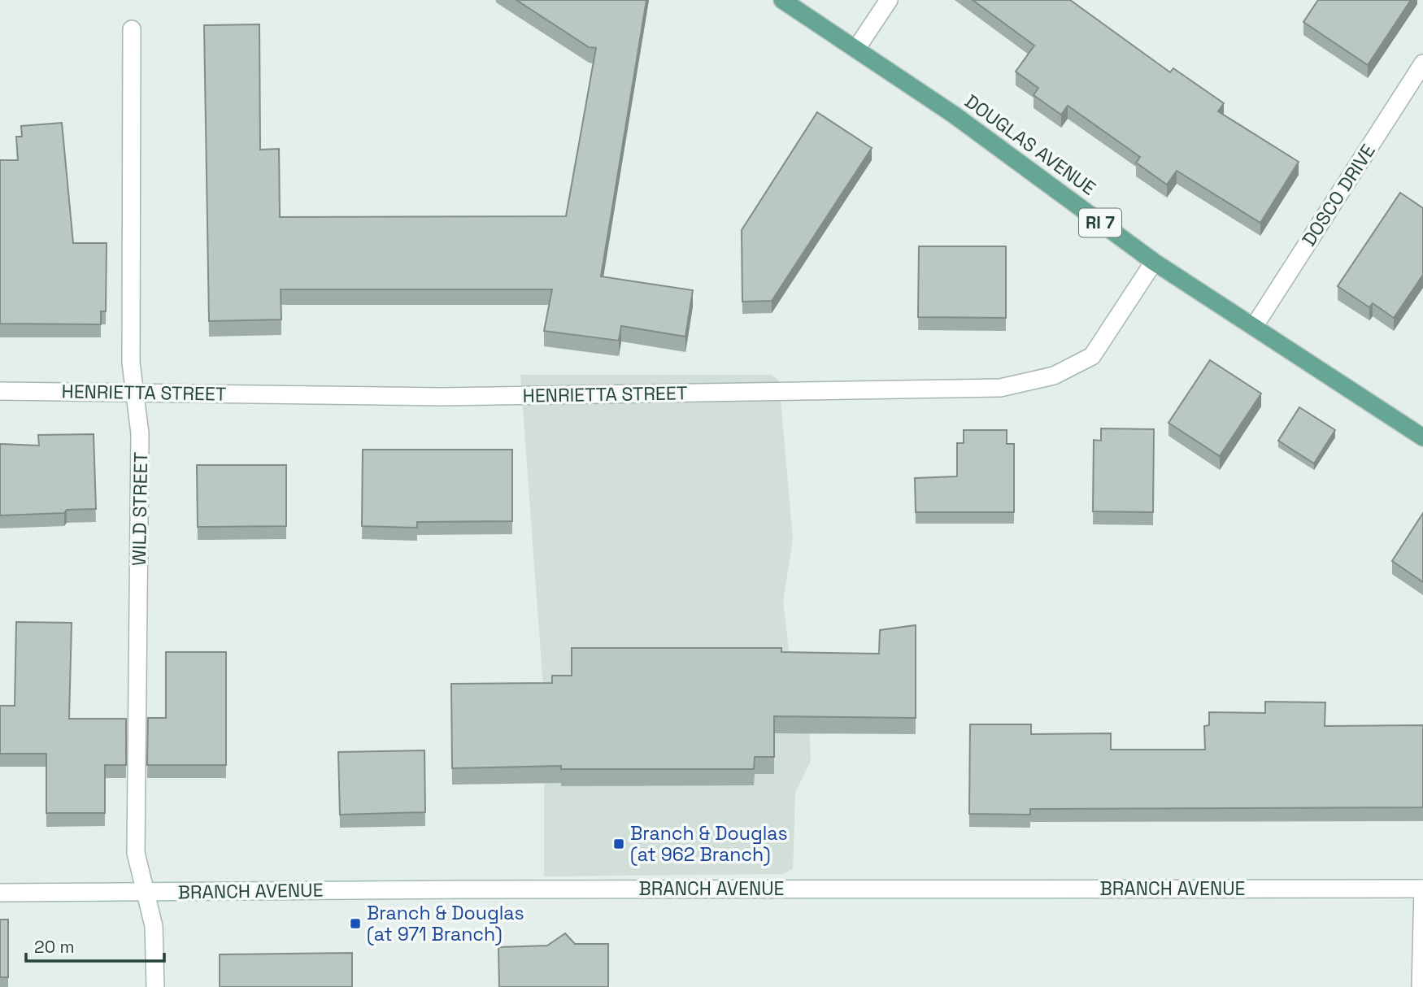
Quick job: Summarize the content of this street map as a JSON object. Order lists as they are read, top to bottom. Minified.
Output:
{"streets":{"main road":["DOUGLAS AVENUE","RI 7"],"street":["DOSCO DRIVE","HENRIETTA STREET","WILD STREET","BRANCH AVENUE"]},"crossings":[["DOUGLAS AVENUE","DOSCO DRIVE"],["DOUGLAS AVENUE","HENRIETTA STREET"],["HENRIETTA STREET","WILD STREET"],["WILD STREET","BRANCH AVENUE"]],"places":{"transit":["Branch & Douglas (at 962 Branch)","Branch & Douglas (at 971 Branch)"]},"scale_bar":"20 m"}
